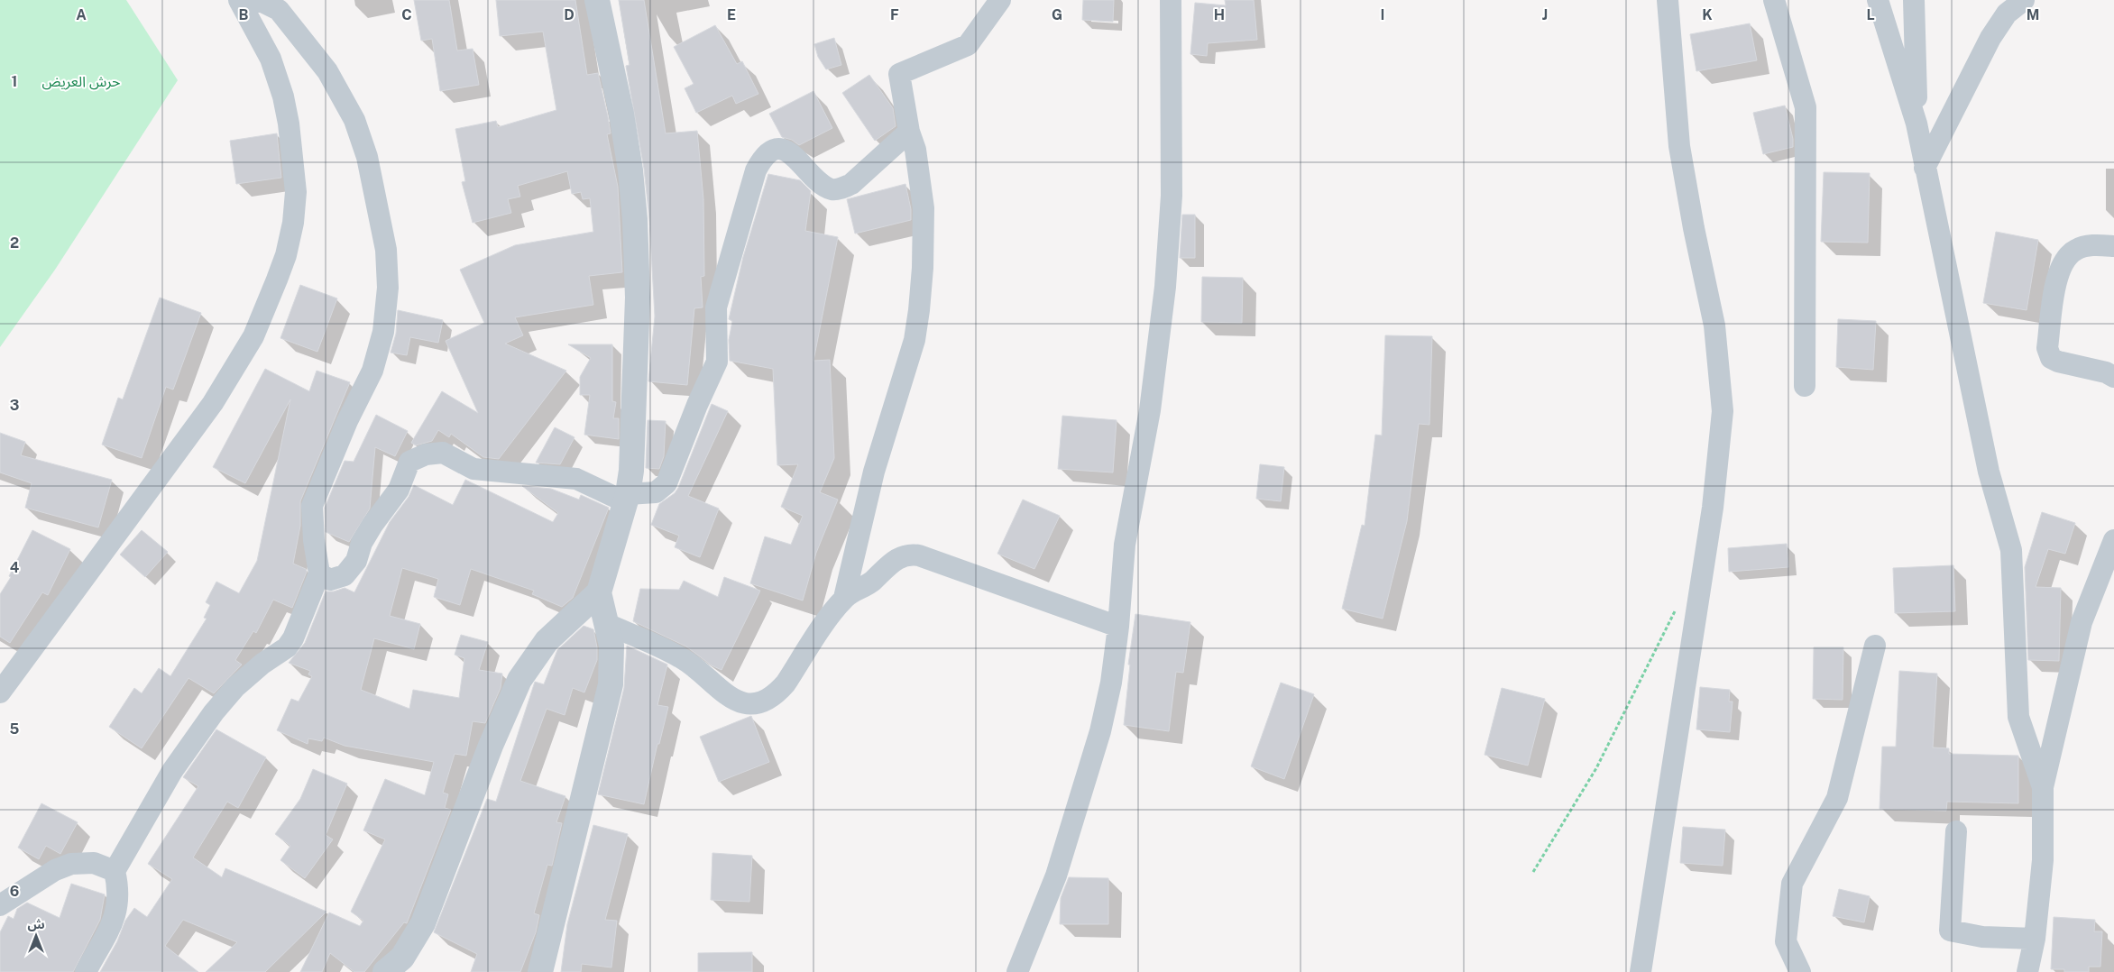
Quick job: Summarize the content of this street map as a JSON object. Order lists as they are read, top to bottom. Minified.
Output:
{"parks":["حرش العريض"],"north":"top","grid":{"columns":["A","B","C","D","E","F","G","H","I","J","K","L","M"],"rows":["1","2","3","4","5","6"]}}
